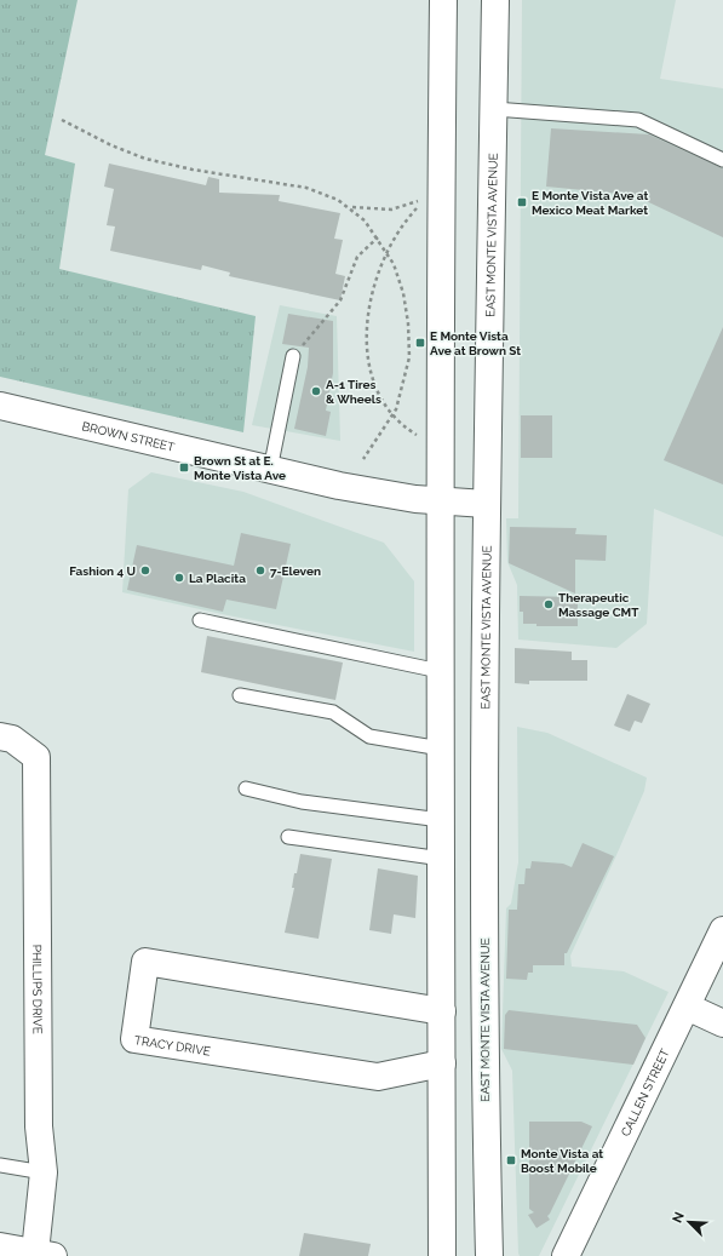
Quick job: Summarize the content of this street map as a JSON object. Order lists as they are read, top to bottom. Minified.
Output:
{"streets":{"main road":["EAST MONTE VISTA AVENUE","BROWN STREET","PHILLIPS DRIVE","TRACY DRIVE","CALLEN STREET"]},"crossings":[["EAST MONTE VISTA AVENUE","BROWN STREET"]],"places":{"transit":["E Monte Vista Ave at Mexico Meat Market","E Monte Vista Ave at Brown St","Brown St at E. Monte Vista Ave","Monte Vista at Boost Mobile"],"other":["A-1 Tires & Wheels","Fashion 4 U","7-Eleven","La Placita","Therapeutic Massage CMT"]},"north":"top left"}
